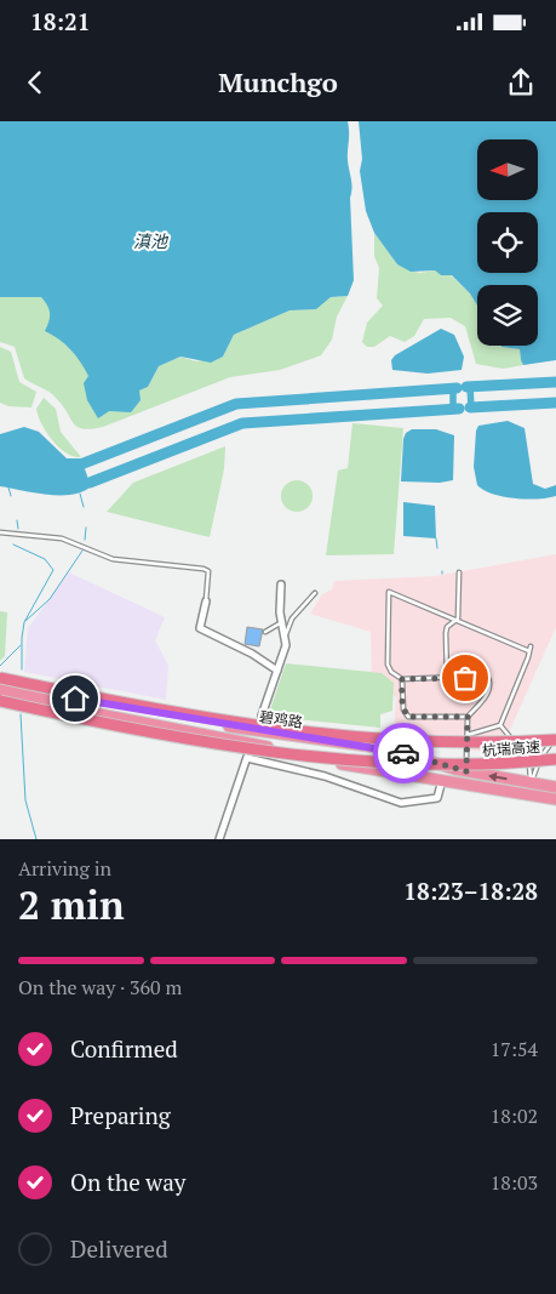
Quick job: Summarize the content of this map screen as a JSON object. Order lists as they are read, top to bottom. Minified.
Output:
{"streets":{"highway":["碧鸡路","杭瑞高速"]},"water":["滇池"],"north":"left","page":{"status":"18:21","header":"Munchgo","heading":["2 min","Arriving in","18:23–18:28"],"bar":"On the way · 360 m","list":[["Confirmed","17:54"],["Preparing","18:02"],["On the way","18:03"],"Delivered"]}}
